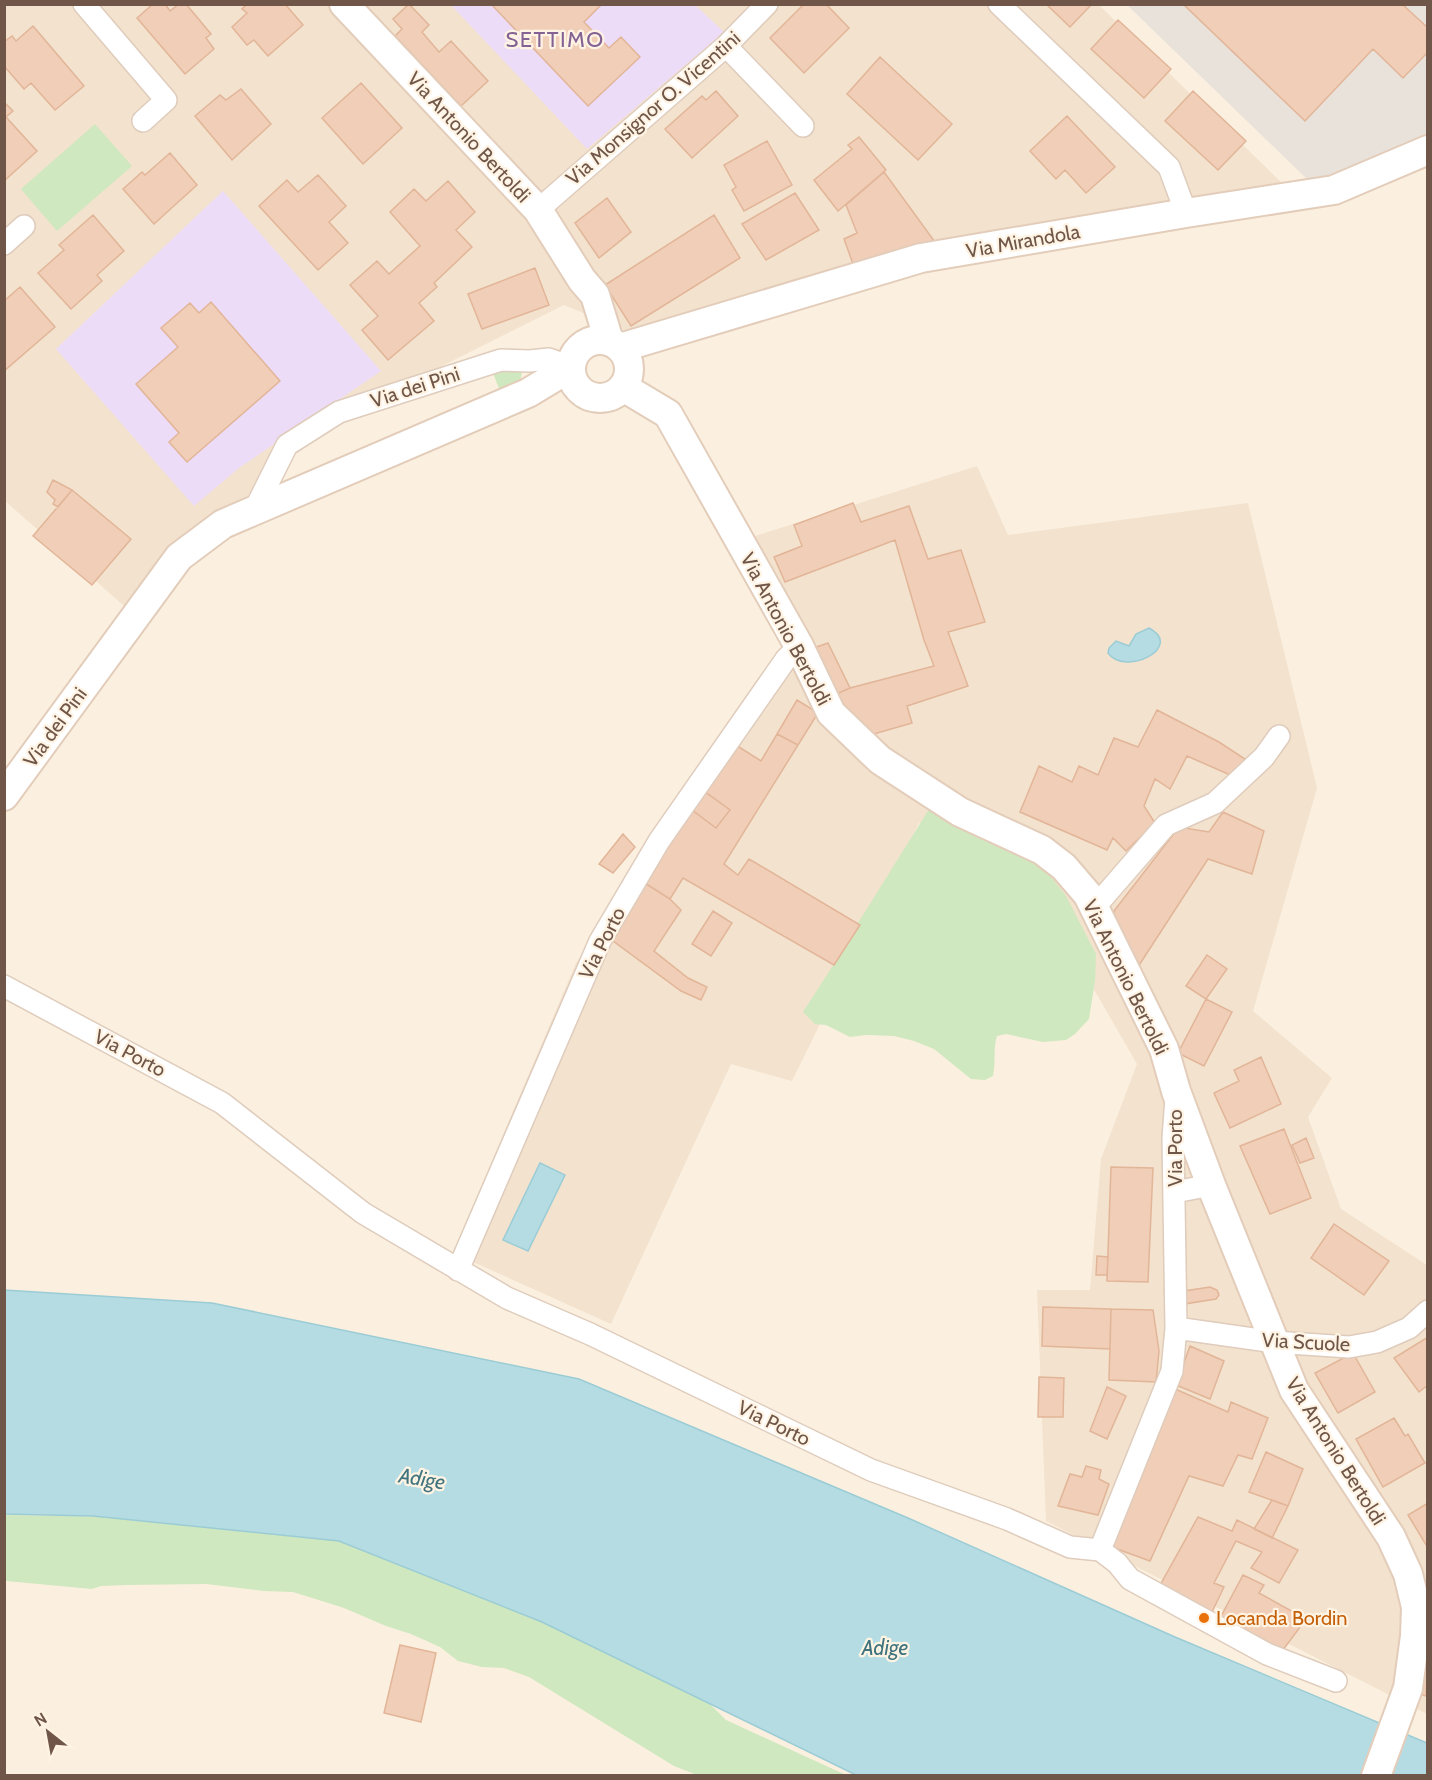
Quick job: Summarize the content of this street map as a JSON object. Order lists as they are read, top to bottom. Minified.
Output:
{"streets":{"street":["Via Monsignor O. Vicentini","Via Antonio Bertoldi","Via Mirandola","Via dei Pini","Via Porto","Via Scuole"]},"crossings":[["Via Monsignor O. Vicentini","Via Antonio Bertoldi"],["Via Antonio Bertoldi","Via Mirandola"],["Via Antonio Bertoldi","Via dei Pini"],["Via Antonio Bertoldi","Via Porto"],["Via Antonio Bertoldi","Via Scuole"],["Via Mirandola","Via dei Pini"],["Via Porto","Via Scuole"]],"districts":["SETTIMO"],"water":["Adige"],"places":["Locanda Bordin"],"north":"top left"}
